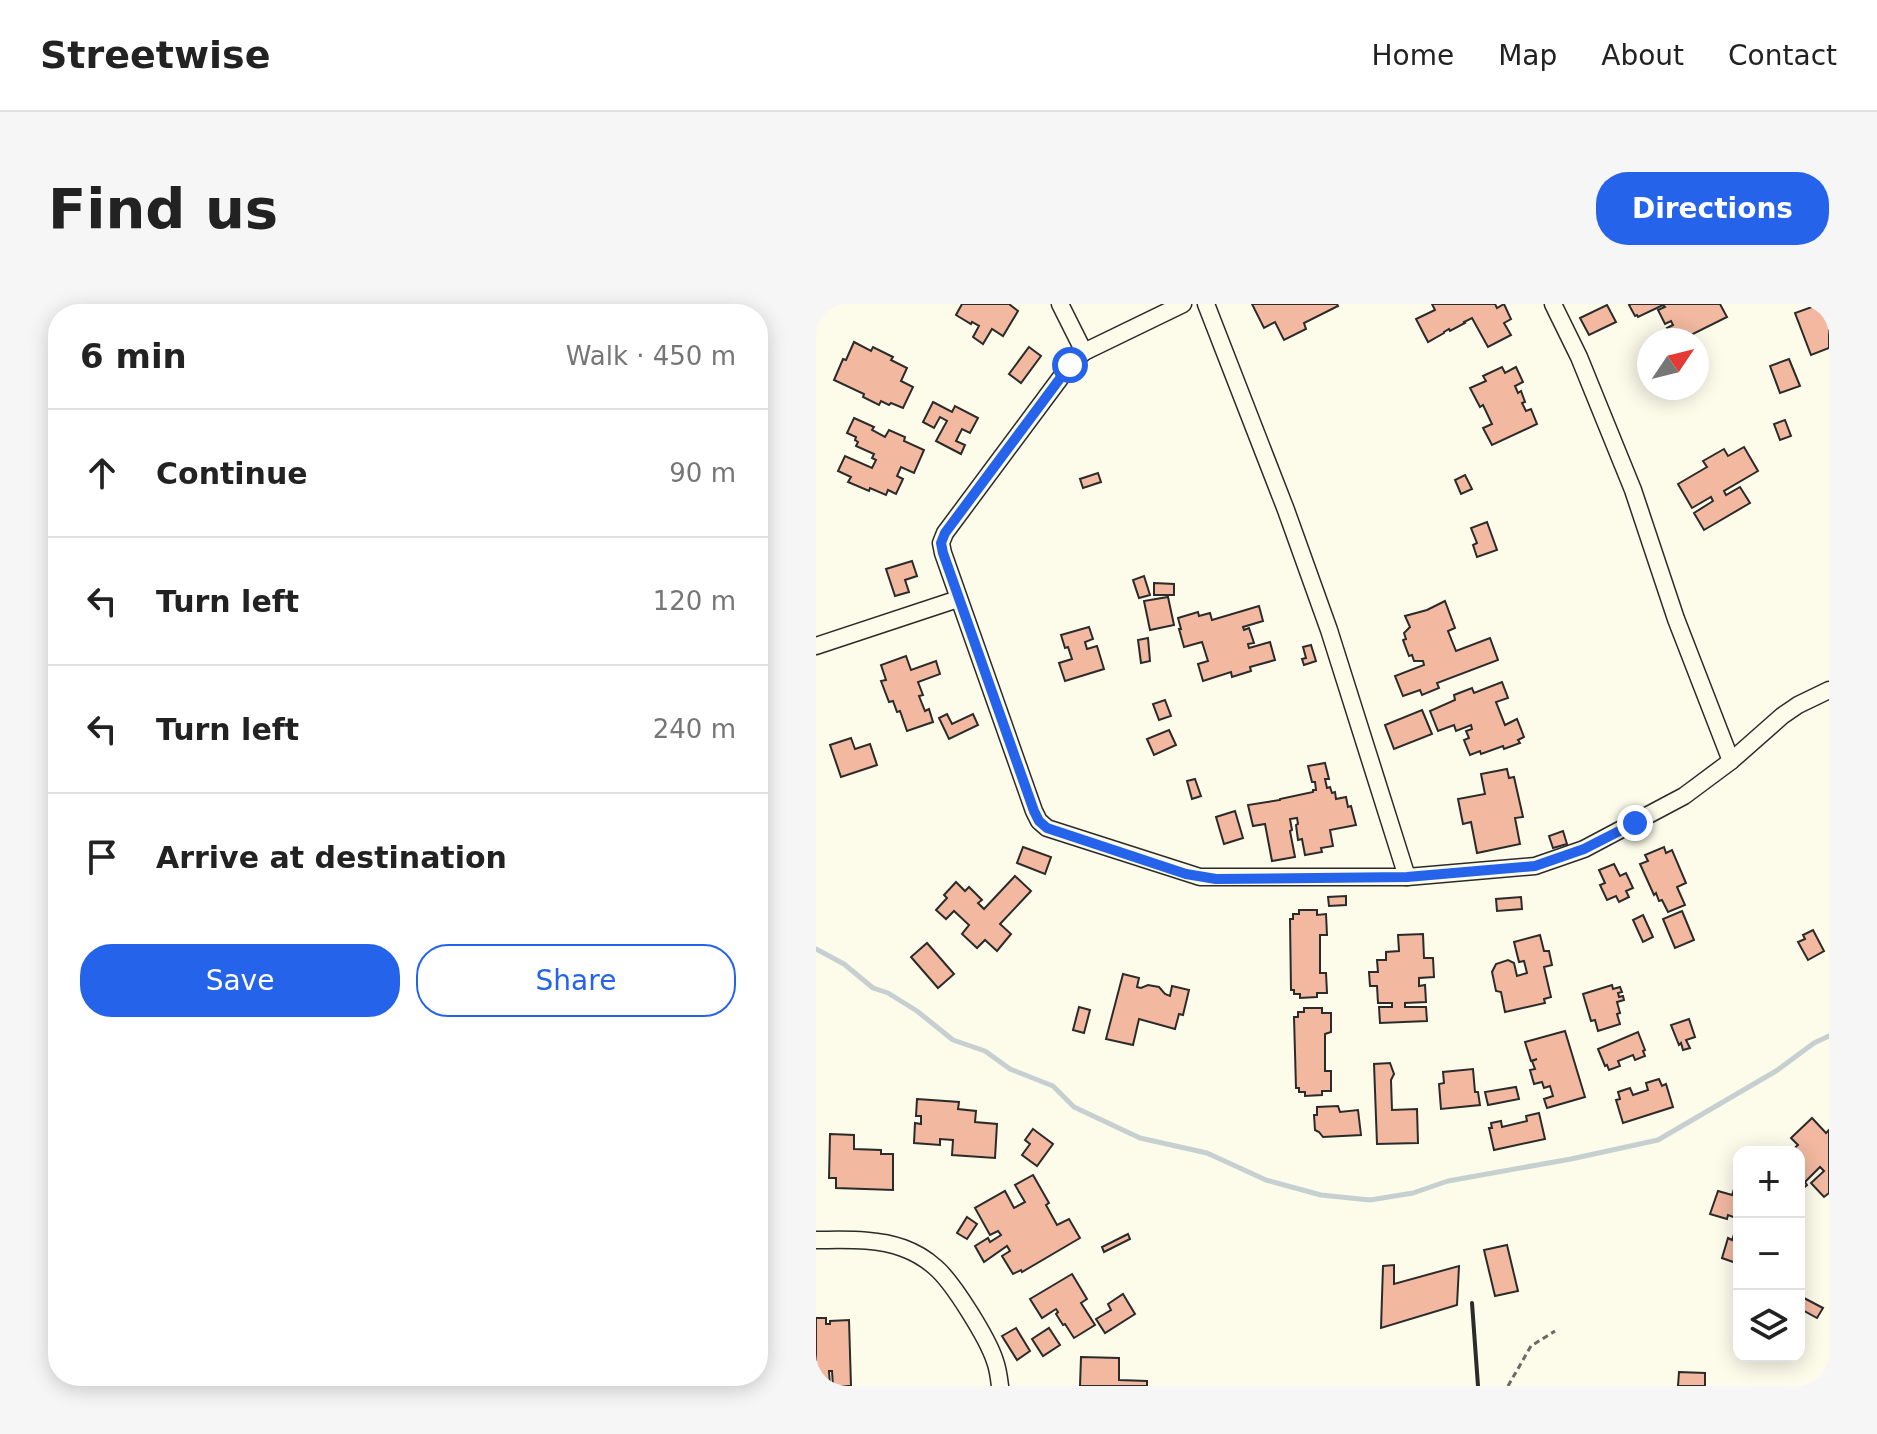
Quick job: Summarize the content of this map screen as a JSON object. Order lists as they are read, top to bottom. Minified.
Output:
{"north":"top right","page":{"header":"Streetwise","nav":["Home","Map","About","Contact"],"buttons":["Directions",["Save","Share"]],"title":"Find us","heading":["6 min","Walk · 450 m"],"list":[["Continue","90 m"],["Turn left","120 m"],["Turn left","240 m"],"Arrive at destination"],"map_buttons":["+","−"]}}
